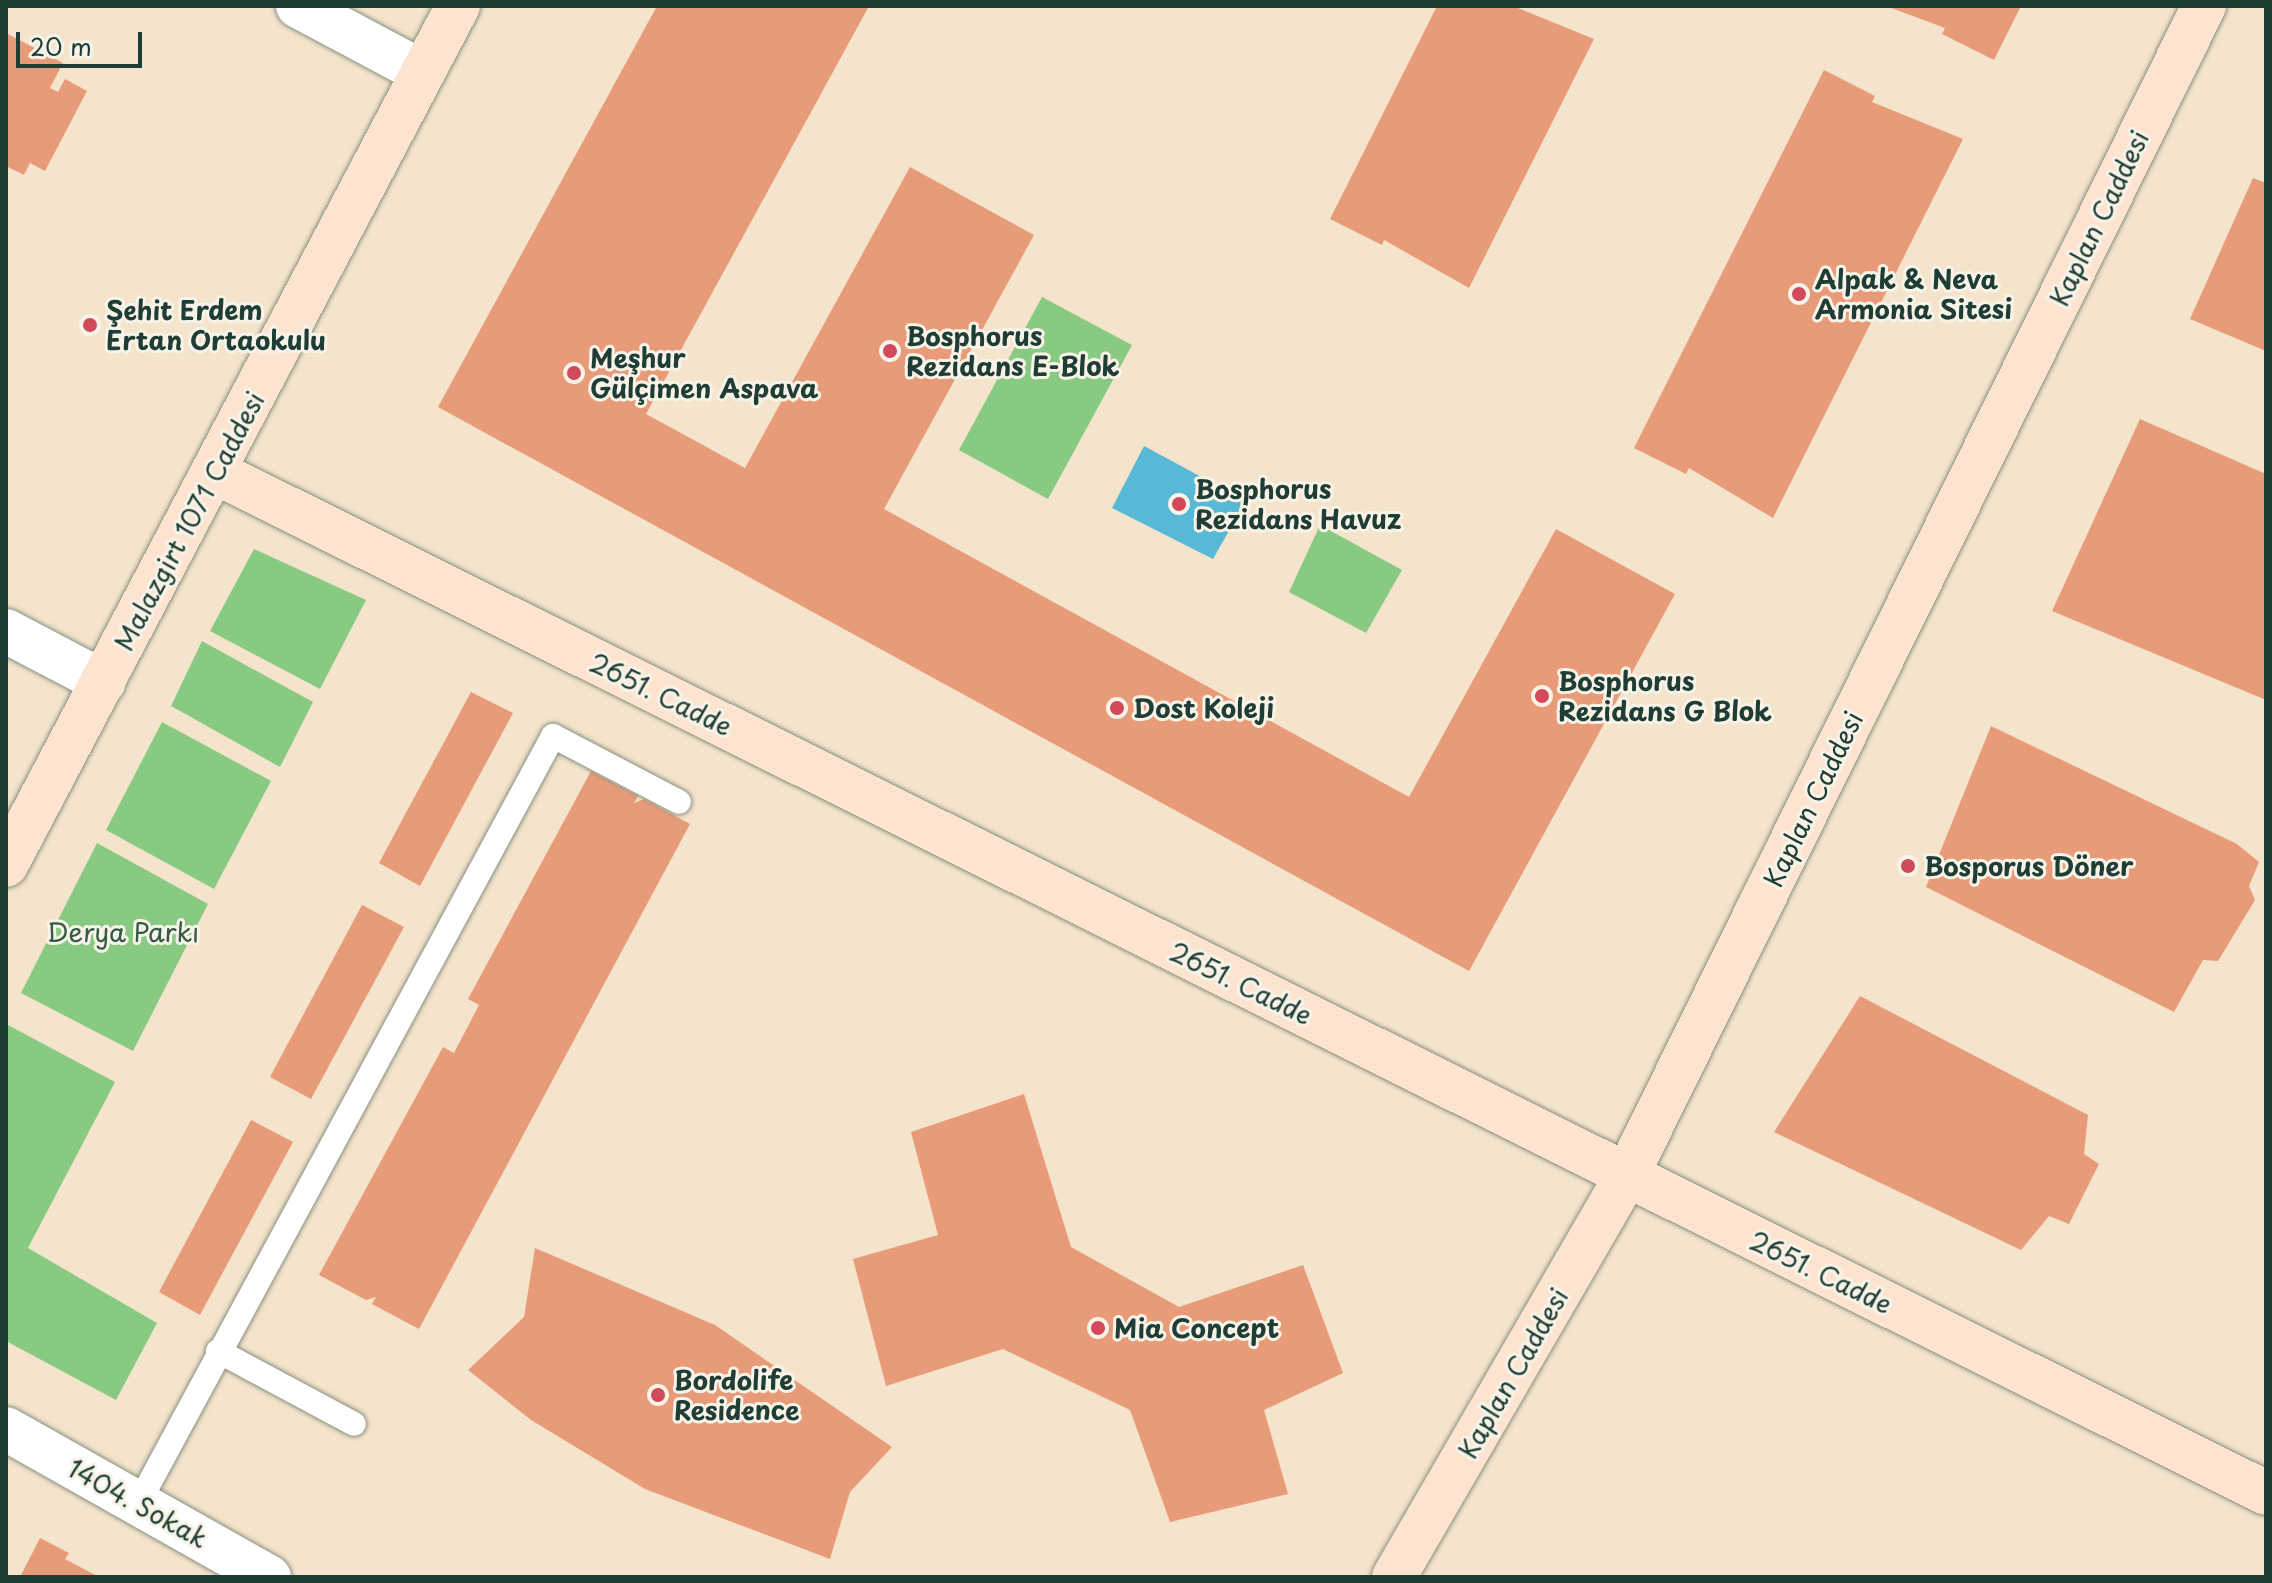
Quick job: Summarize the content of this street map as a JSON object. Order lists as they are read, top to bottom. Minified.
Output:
{"streets":{"street":["Kaplan Caddesi","Malazgirt 1071 Caddesi","2651. Cadde","1404. Sokak"]},"crossings":[["Kaplan Caddesi","2651. Cadde"],["Malazgirt 1071 Caddesi","2651. Cadde"]],"parks":["Derya Parkı"],"places":["Alpak & Neva Armonia Sitesi","Şehit Erdem Ertan Ortaokulu","Bosphorus Rezidans E-Blok","Meşhur Gülçimen Aspava","Bosphorus Rezidans Havuz","Bosphorus Rezidans G Blok","Dost Koleji","Bosporus Döner","Mia Concept","Bordolife Residence"],"scale_bar":"20 m"}
